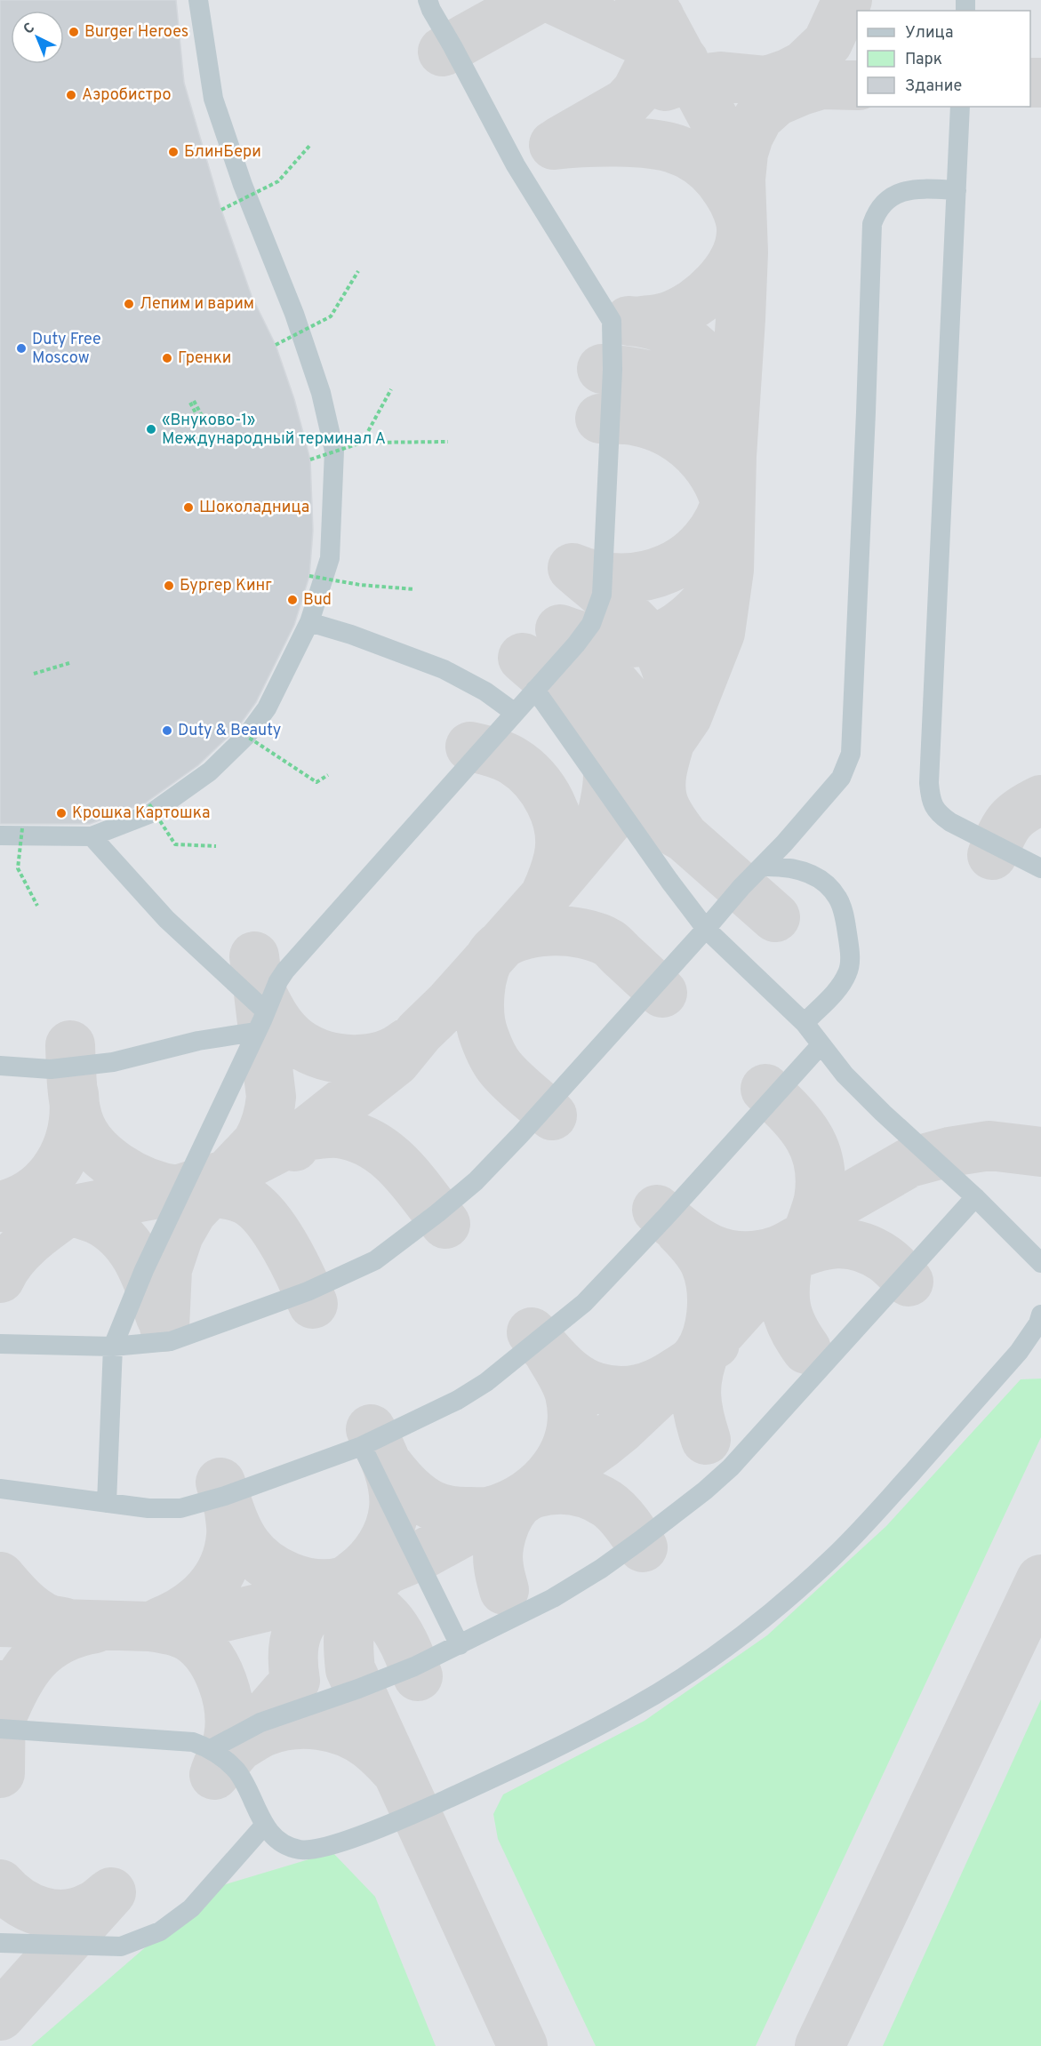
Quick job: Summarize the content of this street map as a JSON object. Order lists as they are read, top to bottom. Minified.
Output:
{"places":["Burger Heroes","Аэробистро","БлинБери","Лепим и варим","Duty Free Moscow","Гренки","«Внуково-1» Международный терминал А","Шоколадница","Бургер Кинг","Bud","Duty & Beauty","Крошка Картошка"],"legend":["Улица","Парк","Здание"],"north":"top left"}
